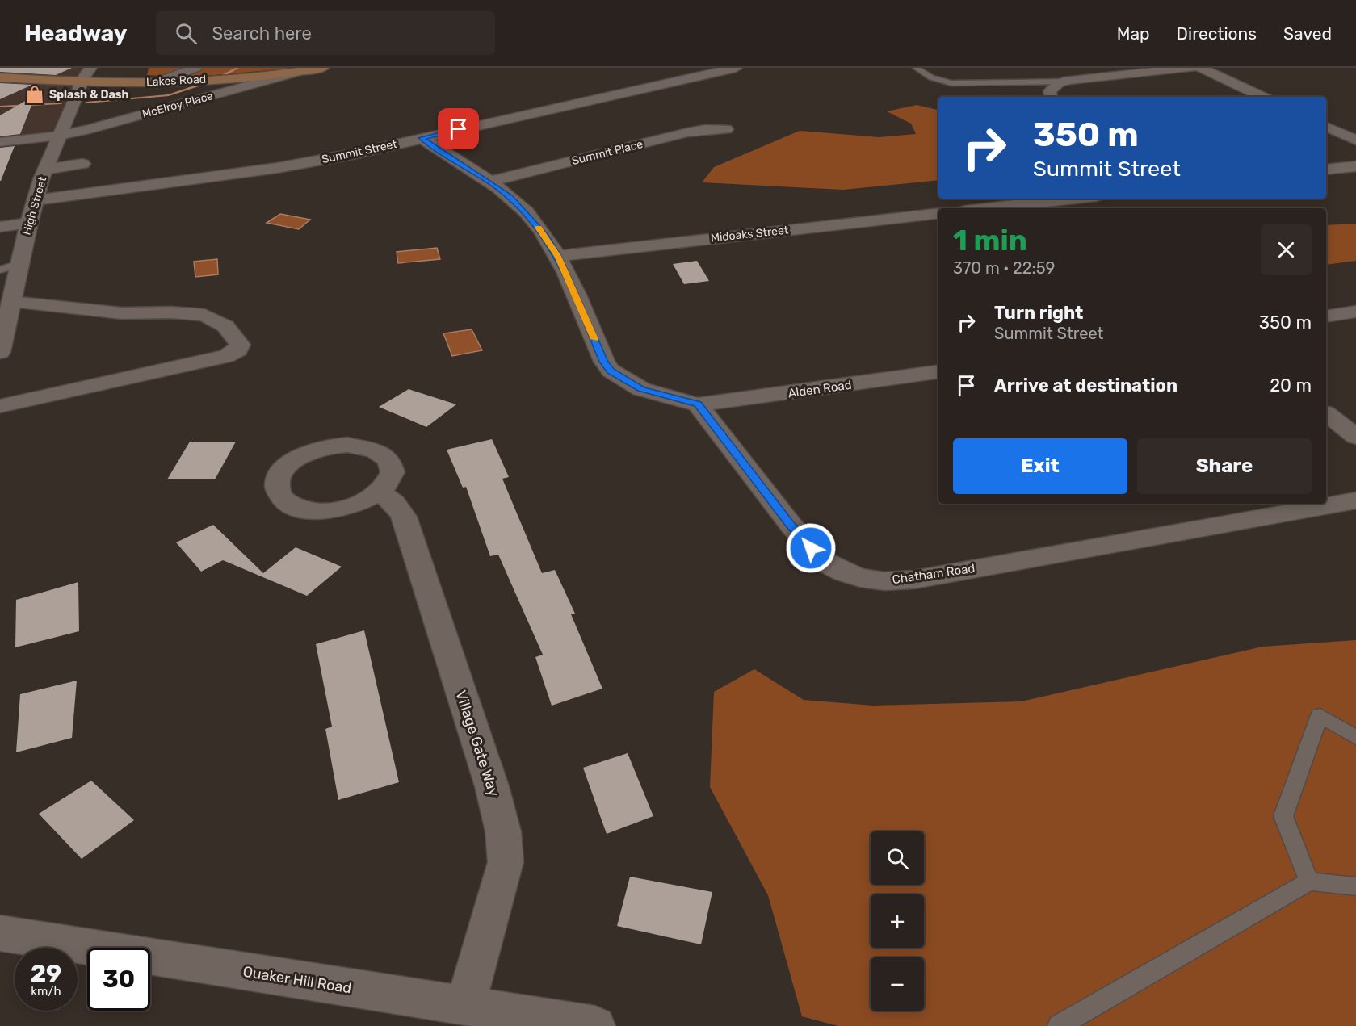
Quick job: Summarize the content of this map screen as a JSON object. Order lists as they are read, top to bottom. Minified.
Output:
{"streets":{"main road":["Lakes Road"],"street":["McElroy Place","Summit Street","Summit Place","High Street","Midoaks Street","Alden Road","Chatham Road","Village Gate Way","Quaker Hill Road"]},"crossings":[["Lakes Road","McElroy Place"],["Lakes Road","High Street"],["McElroy Place","High Street"],["Summit Street","High Street"],["Alden Road","Chatham Road"],["Village Gate Way","Quaker Hill Road"]],"places":{"shop":["Splash & Dash"]},"page":{"header":"Headway","search":"Search here","nav":["Map","Directions","Saved"],"turn":["350 m","Summit Street"],"heading":["1 min","370 m · 22:59"],"list":[{"name":"Turn right","note":"Summit Street","value":"350 m"},{"name":"Arrive at destination","value":"20 m"}],"buttons":["Exit","Share"],"map_buttons":["+","−"],"speed":"29 km/h","limit":"30"}}
